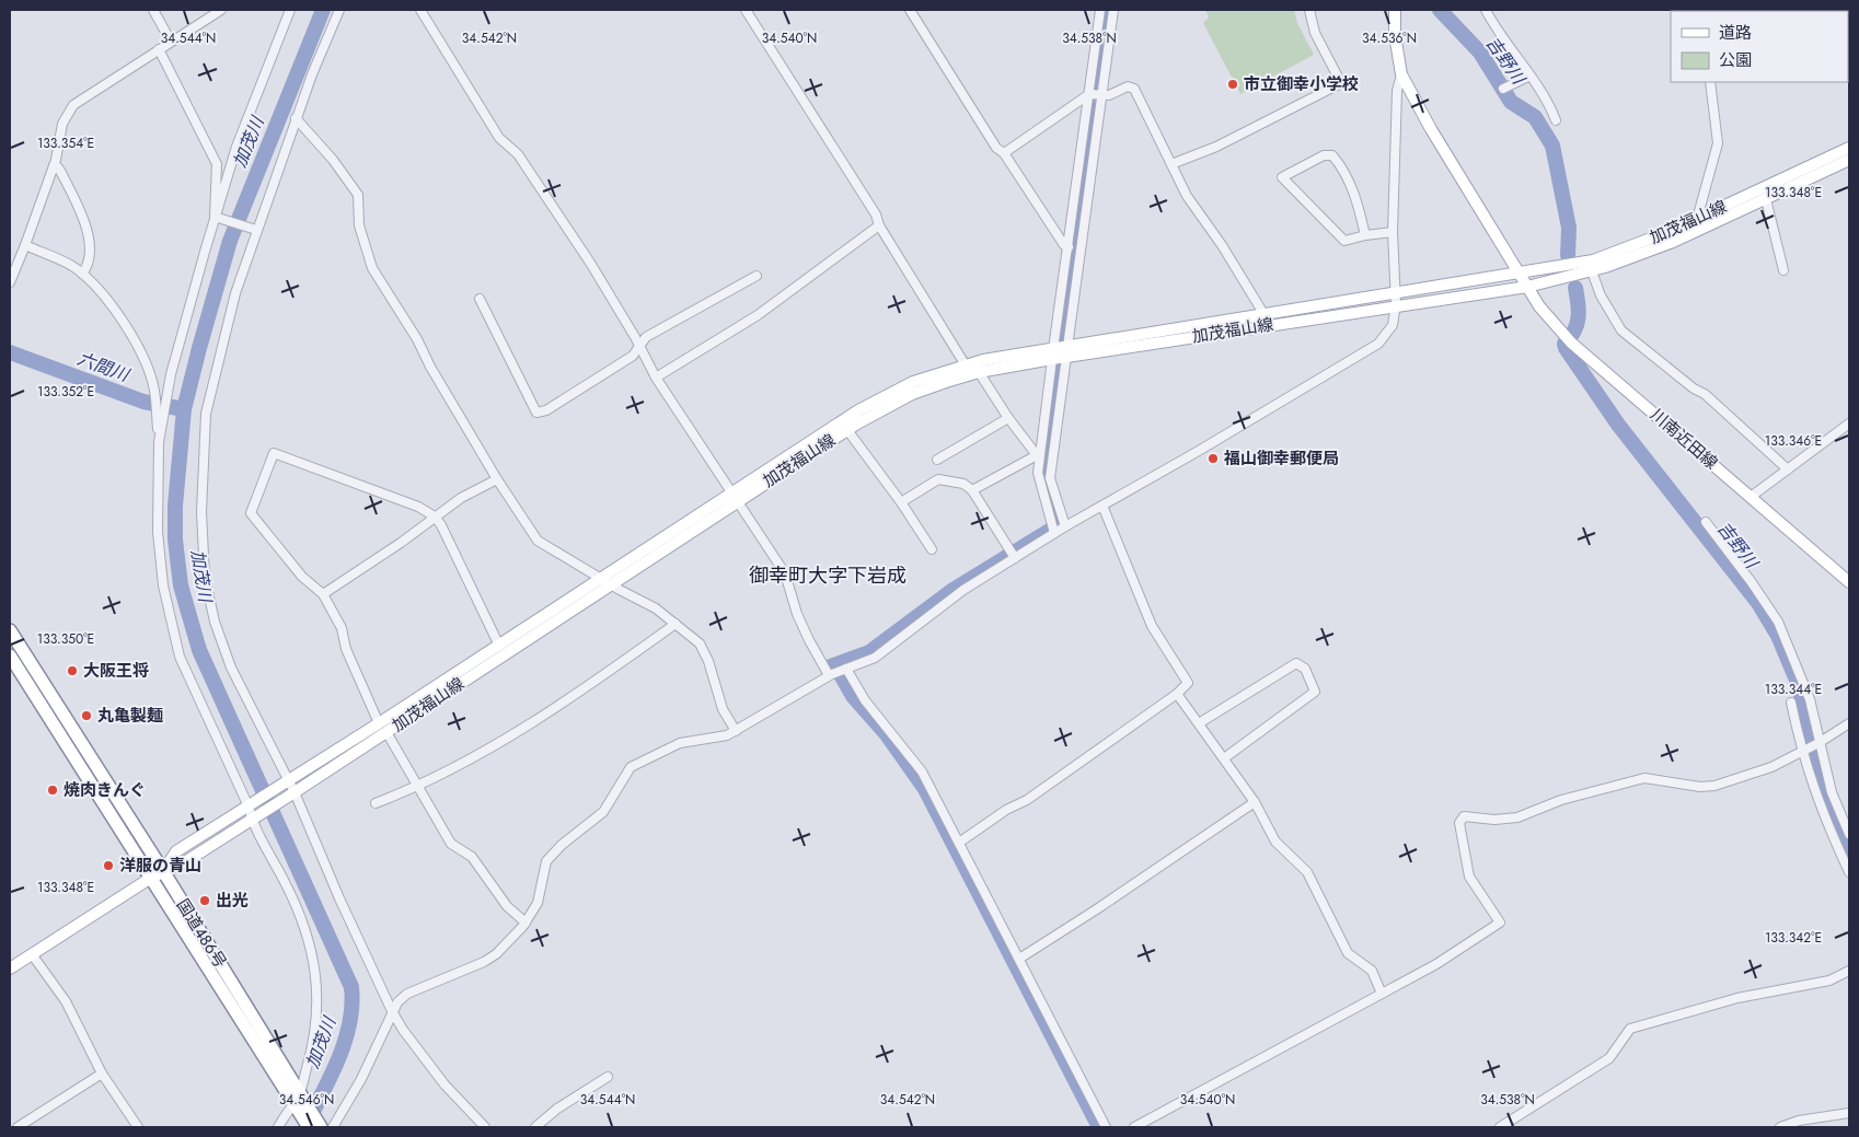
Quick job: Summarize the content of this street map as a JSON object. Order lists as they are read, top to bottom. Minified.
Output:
{"streets":{"highway":["国道486号"],"main road":["加茂福山線","川南近田線"]},"crossings":[["加茂福山線","川南近田線"],["加茂福山線","国道486号"]],"districts":["御幸町大字下岩成"],"water":["吉野川","加茂川","六間川"],"places":["市立御幸小学校","福山御幸郵便局","大阪王将","丸亀製麺","焼肉きんぐ","洋服の青山","出光"],"legend":["道路","公園"],"coordinates":["34.544°N","34.542°N","34.540°N","34.538°N","34.536°N","133.354°E","133.348°E","133.352°E","133.346°E","133.350°E","133.344°E","133.342°E","34.546°N"]}
